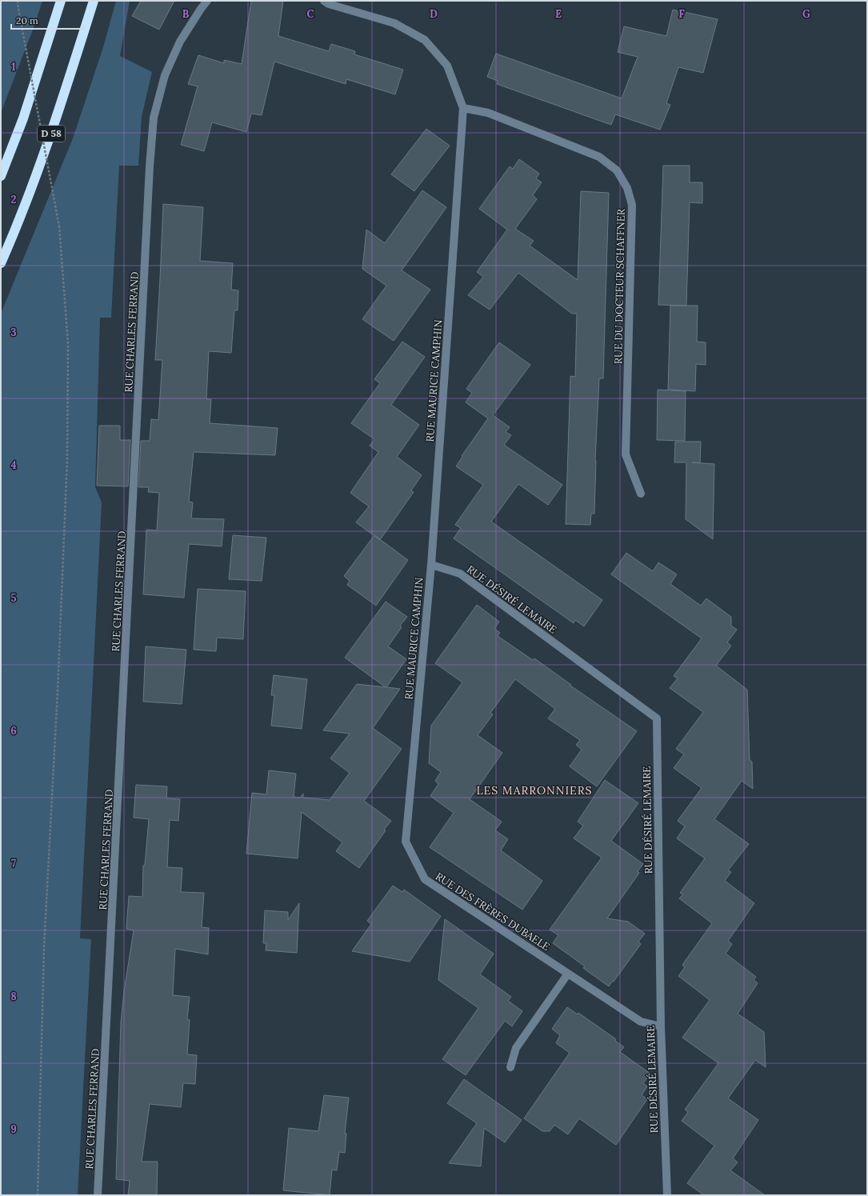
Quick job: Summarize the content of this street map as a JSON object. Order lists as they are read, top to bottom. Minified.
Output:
{"streets":{"highway":["D 58"],"street":["RUE DU DOCTEUR SCHAFFNER","RUE CHARLES FERRAND","RUE MAURICE CAMPHIN","RUE DÉSIRÉ LEMAIRE","RUE DES FRÈRES DUBAELE"]},"crossings":[["RUE DU DOCTEUR SCHAFFNER","RUE MAURICE CAMPHIN"],["RUE MAURICE CAMPHIN","RUE DÉSIRÉ LEMAIRE"],["RUE MAURICE CAMPHIN","RUE DES FRÈRES DUBAELE"],["RUE DÉSIRÉ LEMAIRE","RUE DES FRÈRES DUBAELE"]],"districts":["LES MARRONNIERS"],"scale_bar":"20 m","grid":{"columns":["B","C","D","E","F","G"],"rows":["1","2","3","4","5","6","7","8","9"]}}
